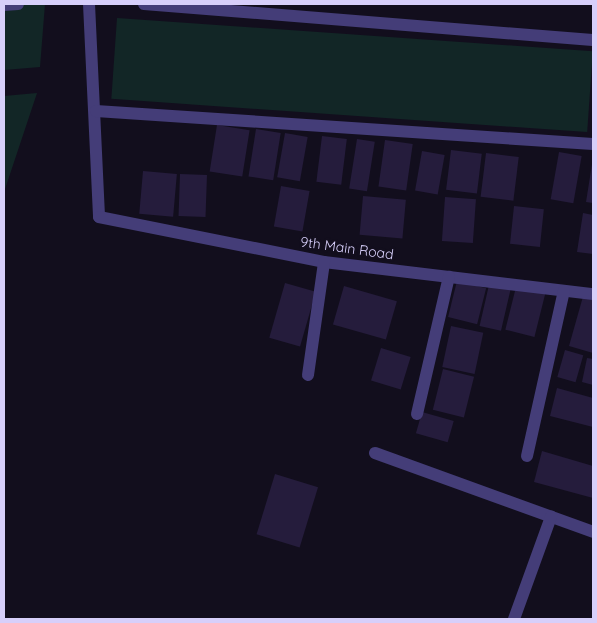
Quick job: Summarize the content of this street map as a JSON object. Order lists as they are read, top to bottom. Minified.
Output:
{"streets":{"street":["9th Main Road"]}}
